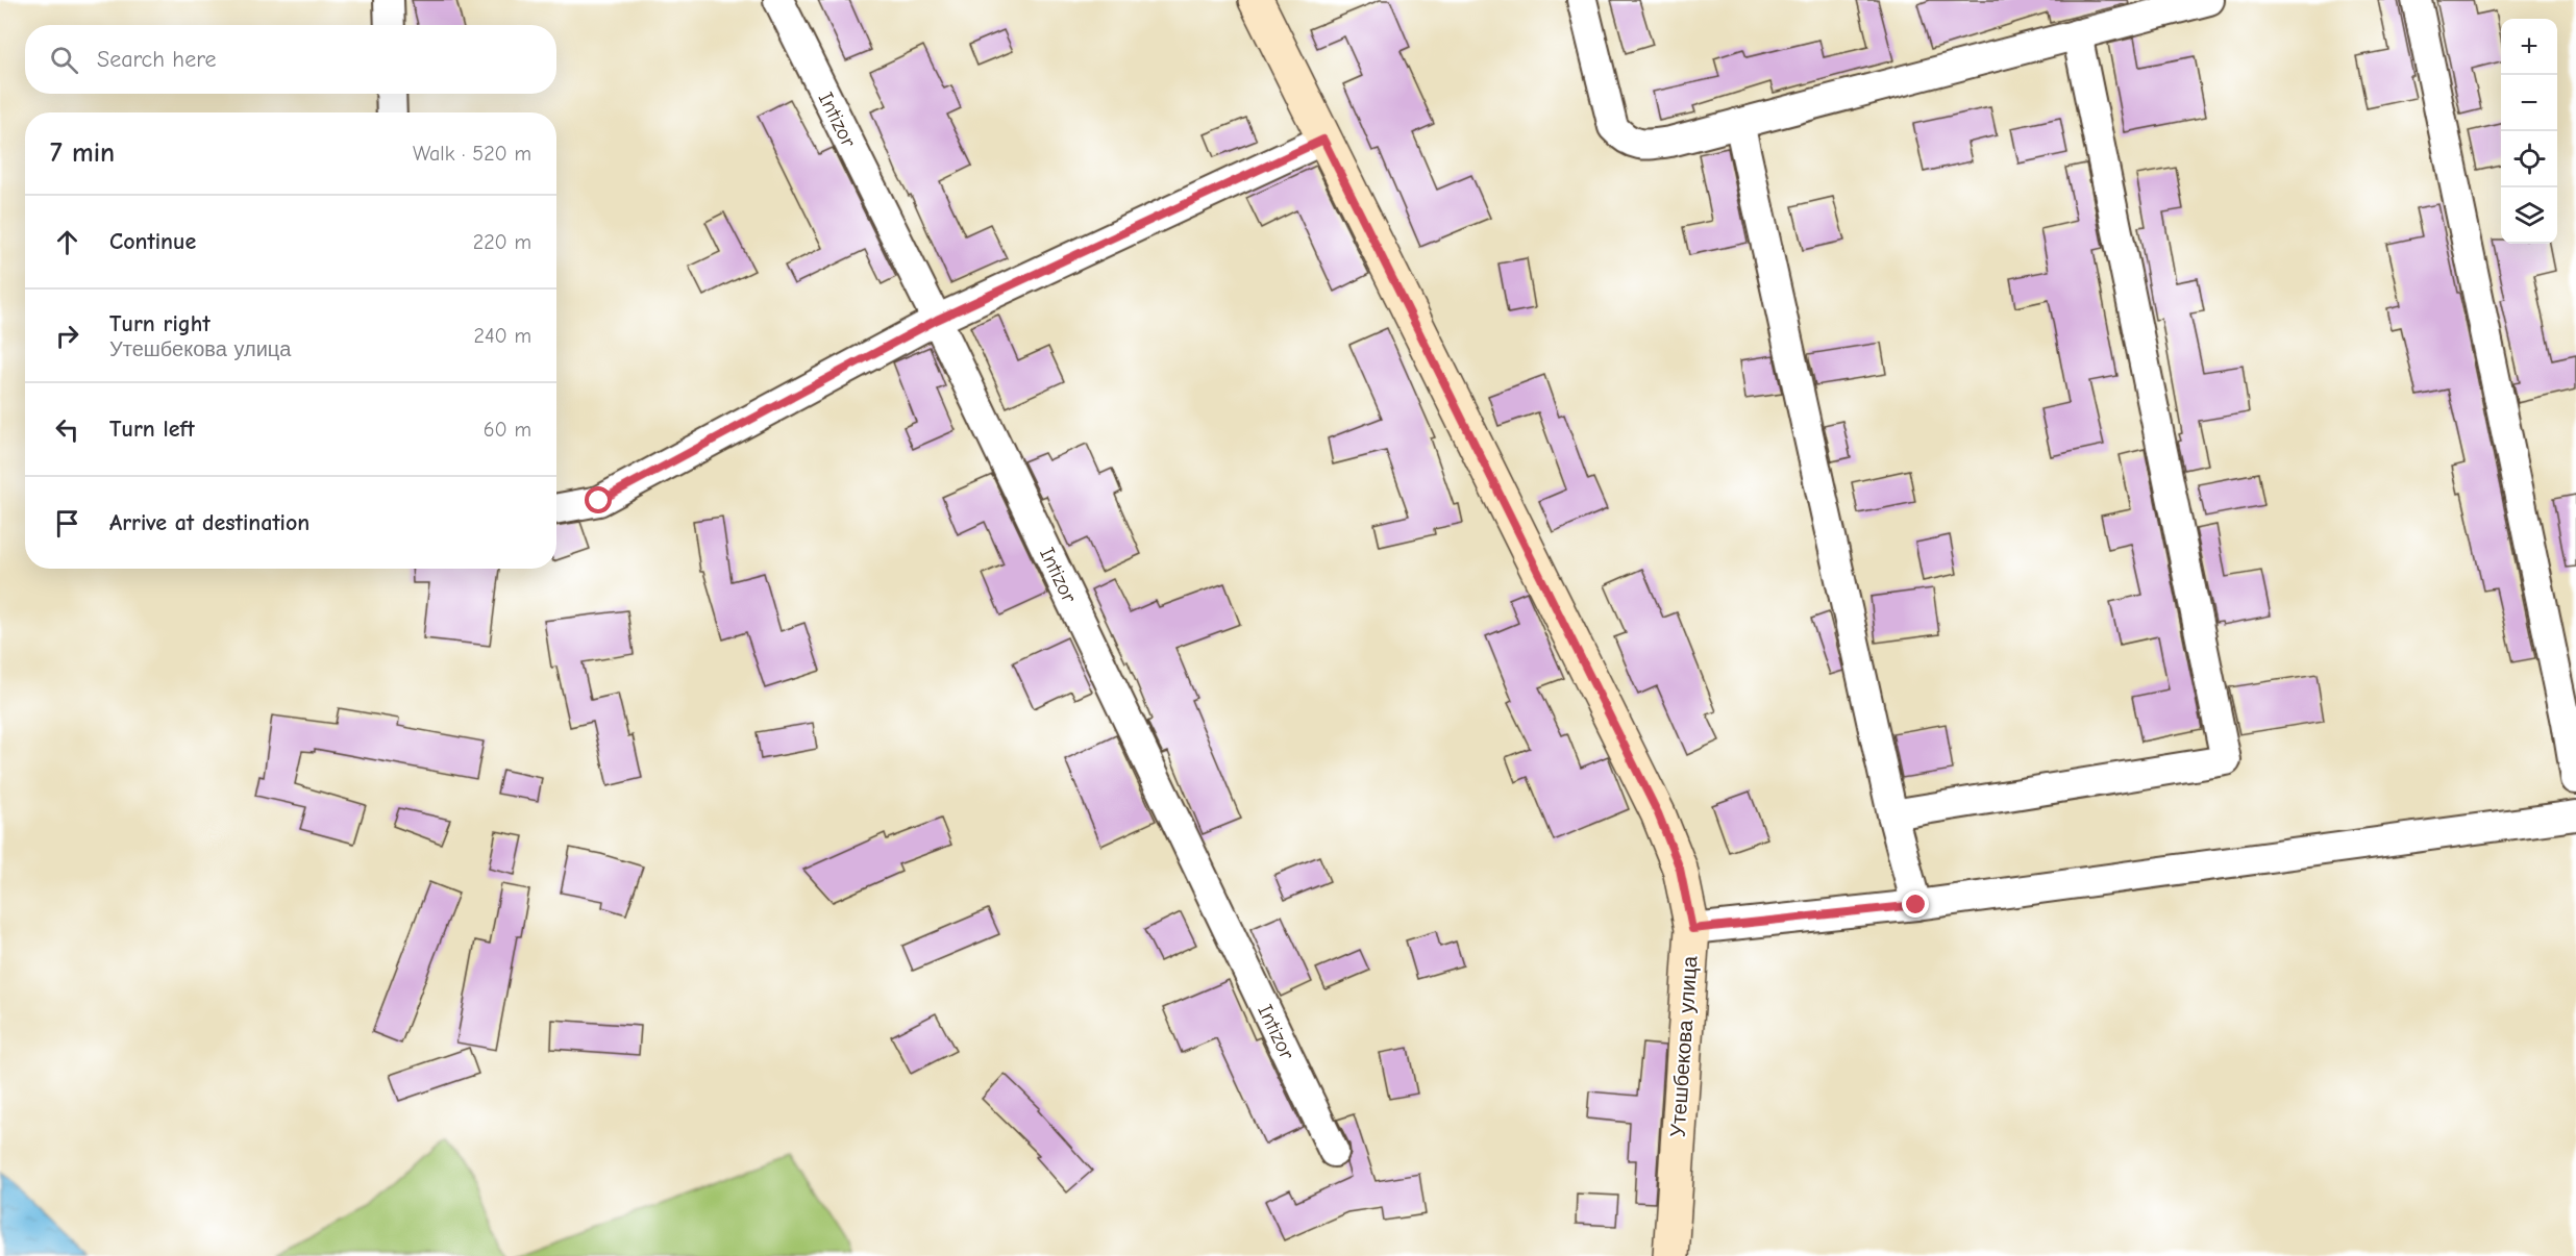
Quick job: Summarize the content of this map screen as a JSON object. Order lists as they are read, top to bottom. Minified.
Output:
{"streets":{"main road":["Утешбекова улица"],"street":["Intizor"]},"page":{"map_buttons":["+","−"],"search":"Search here","heading":["7 min","Walk · 520 m"],"list":[["Continue","220 m"],["Turn right","Утешбекова улица","240 m"],["Turn left","60 m"],"Arrive at destination"]}}
